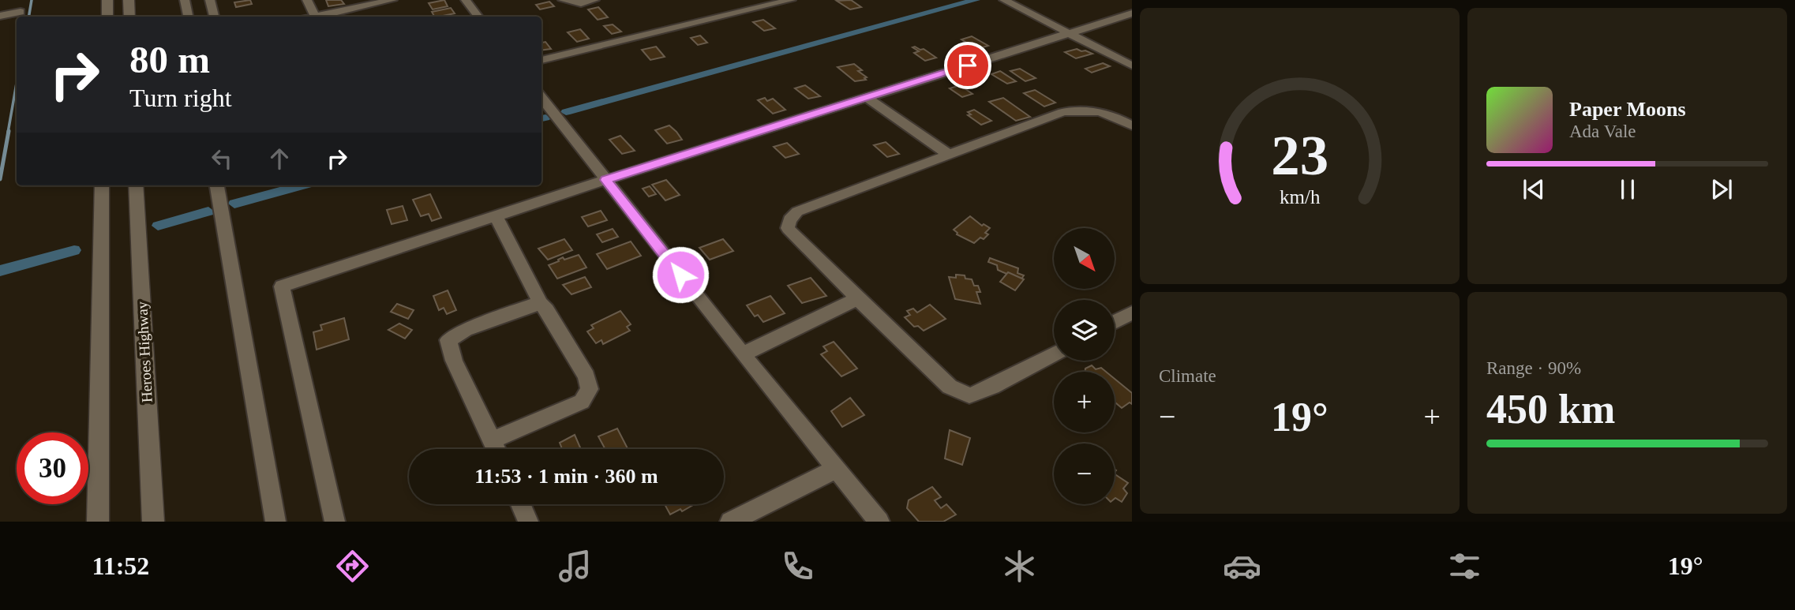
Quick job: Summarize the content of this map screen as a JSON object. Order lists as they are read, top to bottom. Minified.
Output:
{"streets":{"main road":["Heroes Highway"]},"north":"bottom right","page":{"turn":["80 m","Turn right"],"song":["Paper Moons","Ada Vale"],"map_buttons":["+","−"],"tile":["Climate",["Range · 90%","450 km"]],"heat":["−","19°","+"],"limit":"30","trip":"11:53 · 1 min · 360 m","tabs":["11:52","19°"],"gauge":["23","km/h"]}}
